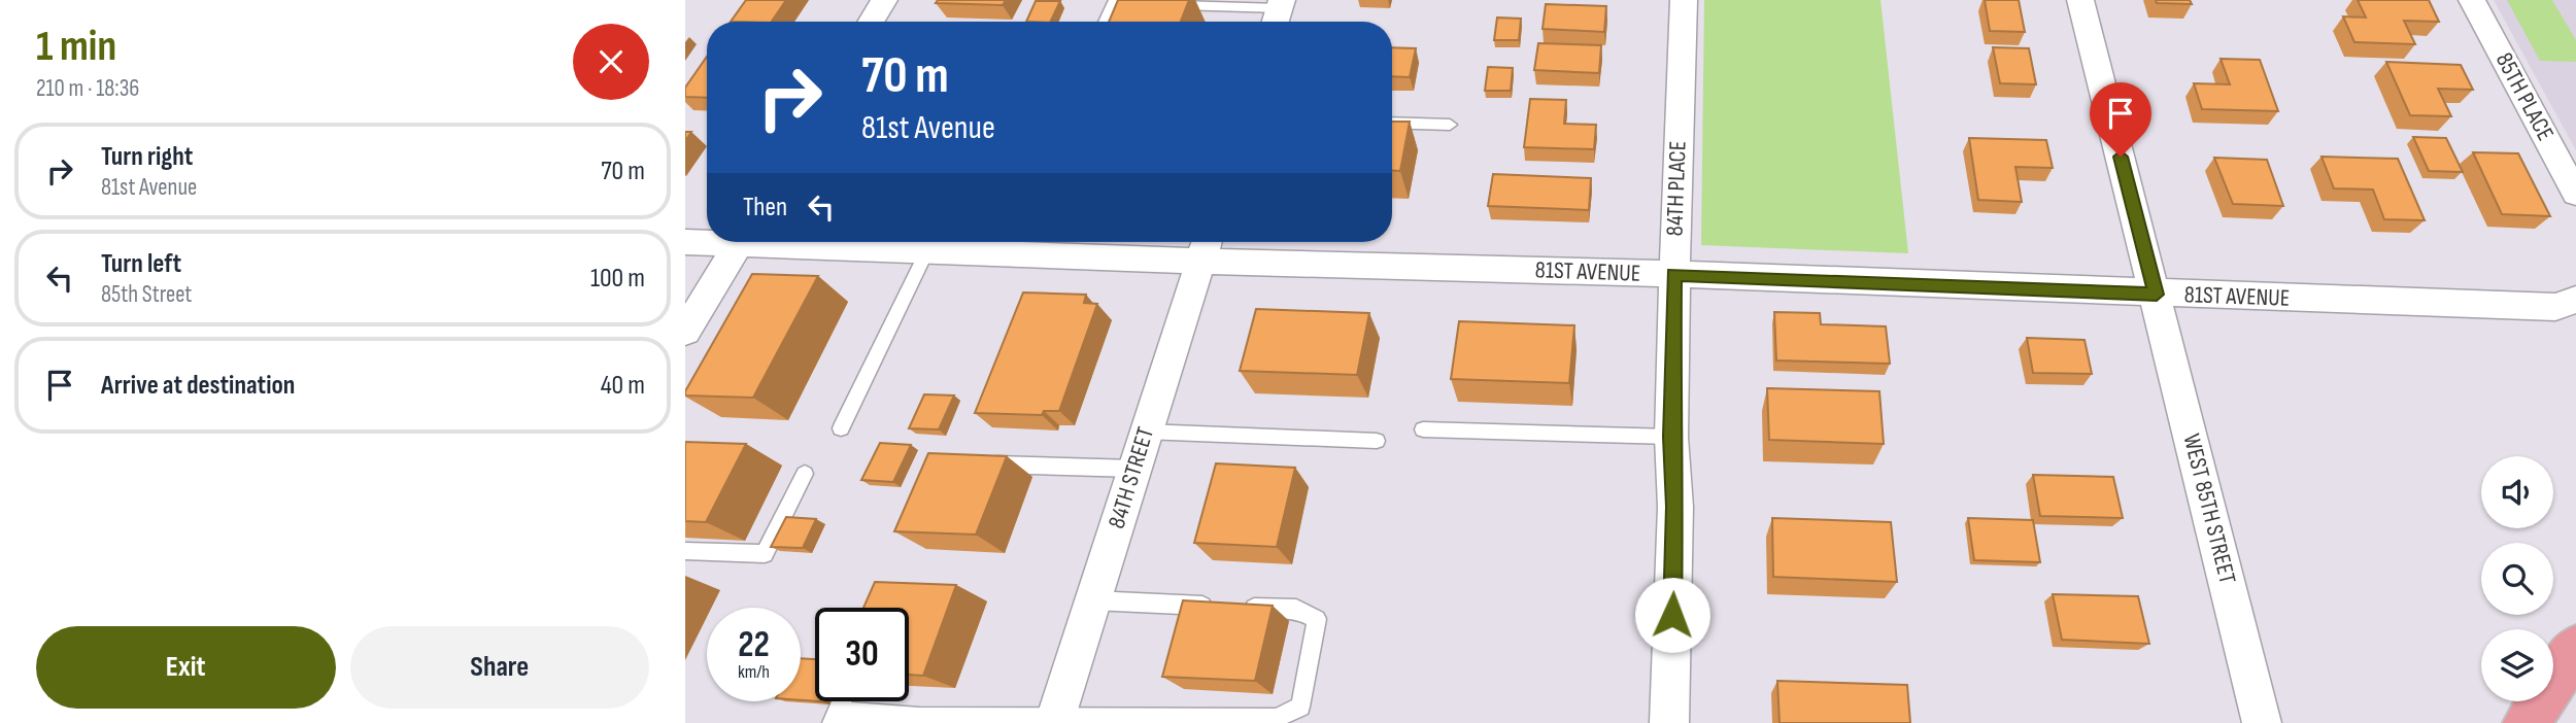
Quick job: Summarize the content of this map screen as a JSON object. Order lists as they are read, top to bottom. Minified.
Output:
{"streets":{"street":["85TH PLACE","84TH PLACE","81ST AVENUE","84TH STREET","WEST 85TH STREET"]},"crossings":[["84TH PLACE","81ST AVENUE"],["81ST AVENUE","84TH STREET"],["81ST AVENUE","WEST 85TH STREET"]],"page":{"heading":["1 min","210 m · 18:36"],"turn":["70 m","81st Avenue"],"list":[{"name":"Turn right","note":"81st Avenue","value":"70 m"},{"name":"Turn left","note":"85th Street","value":"100 m"},{"name":"Arrive at destination","value":"40 m"}],"then":"Then","speed":"22 km/h","limit":"30","buttons":["Exit","Share"]}}
